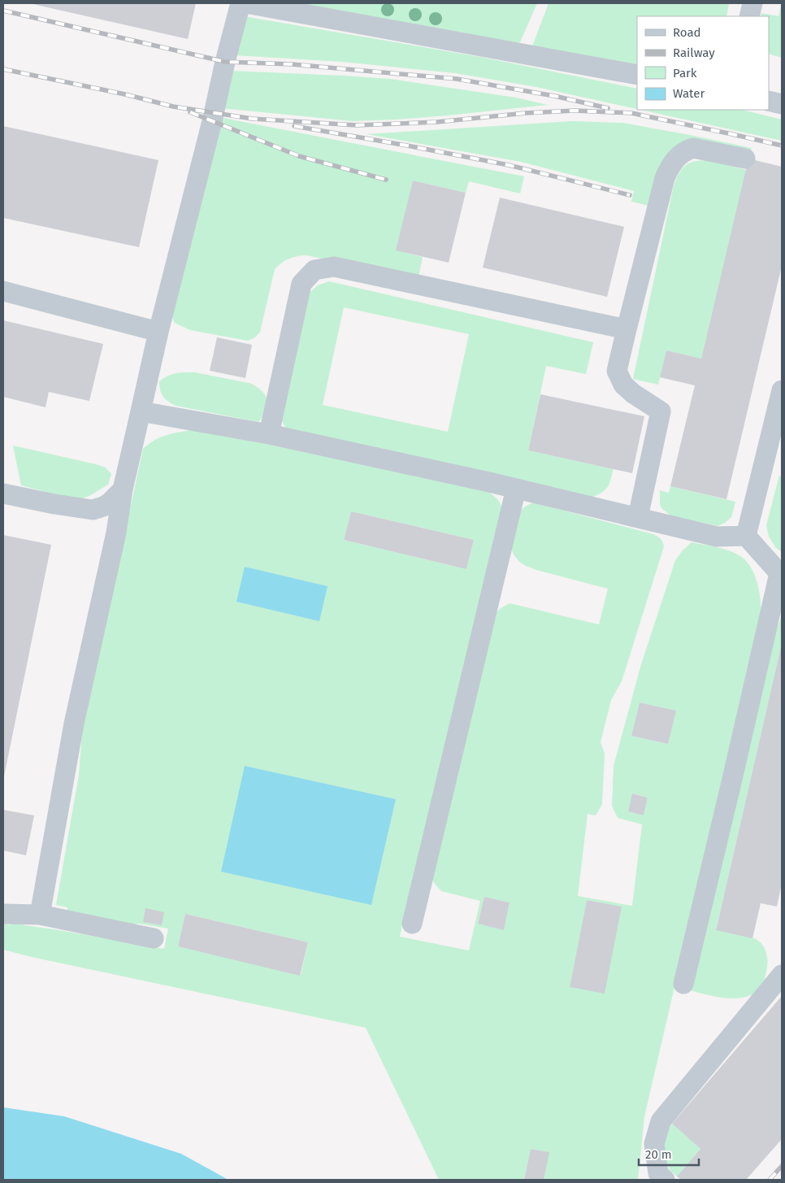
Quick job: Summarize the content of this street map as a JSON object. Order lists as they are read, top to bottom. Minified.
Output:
{"legend":["Road","Railway","Park","Water"],"scale_bar":"20 m"}
